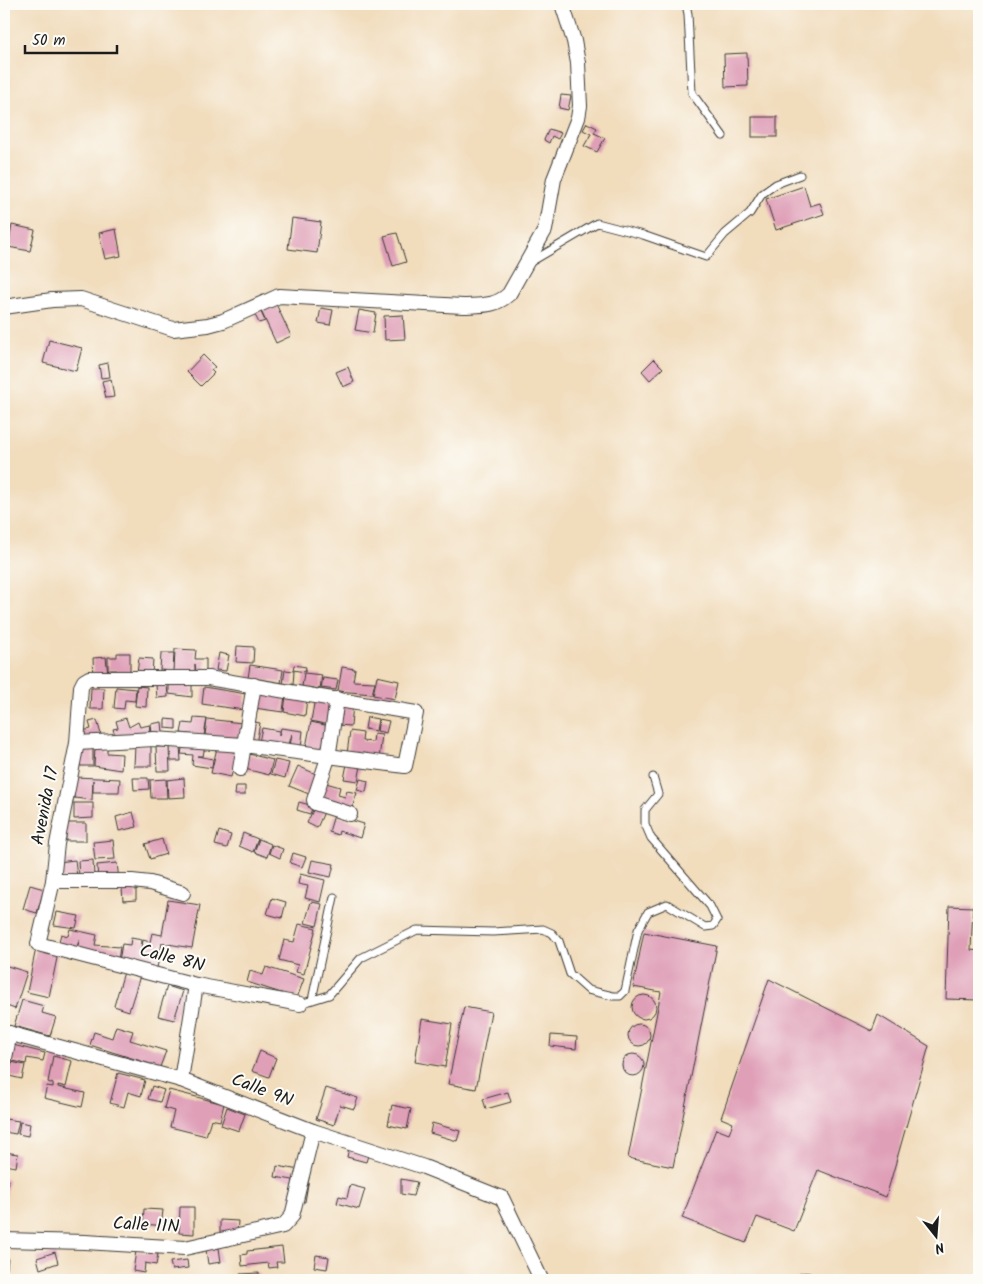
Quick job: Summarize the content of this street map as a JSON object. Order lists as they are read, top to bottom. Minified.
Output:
{"streets":{"street":["Avenida 17","Calle 8N","Calle 9N","Calle 11N"]},"crossings":[["Avenida 17","Calle 8N"],["Calle 9N","Calle 11N"]],"scale_bar":"50 m","north":"bottom"}
